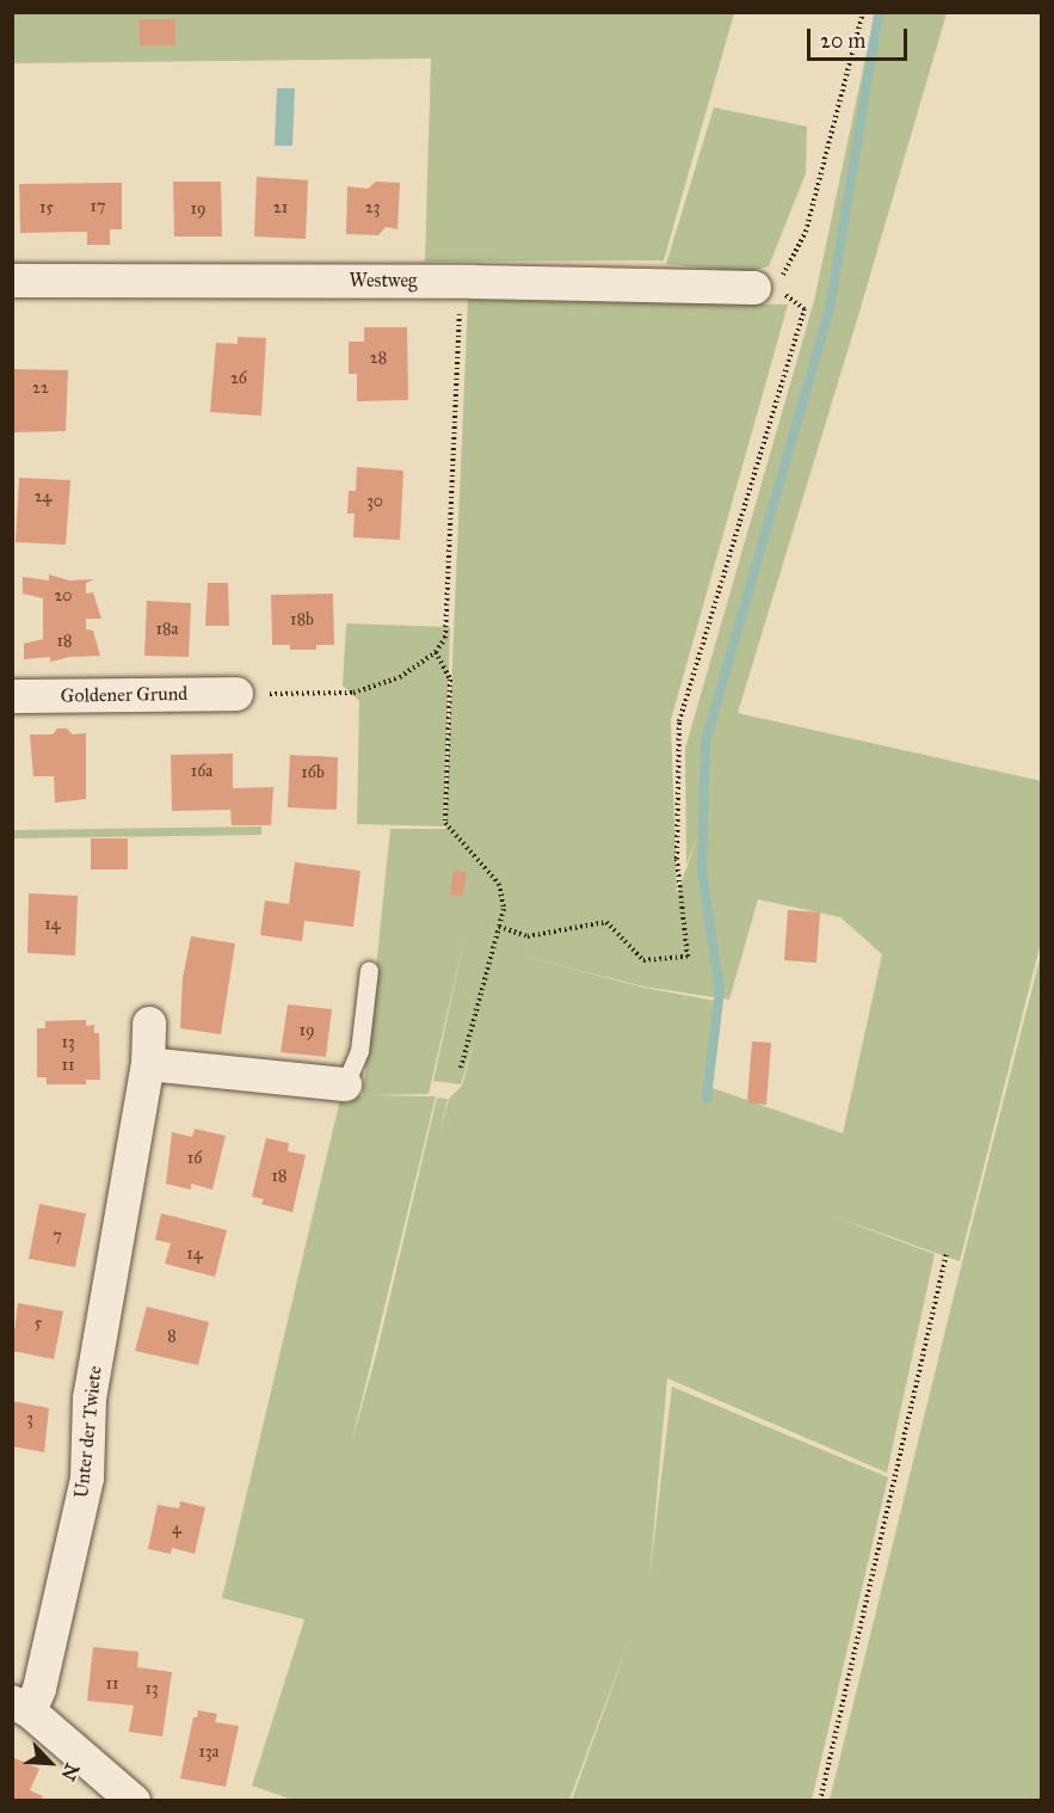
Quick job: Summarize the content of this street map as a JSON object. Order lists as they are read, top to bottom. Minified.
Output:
{"streets":{"street":["Westweg","Goldener Grund","Unter der Twiete"]},"house_numbers":["17","15","21","23","19","28","26","22","24","30","20","18b","18a","18","16a","16b","14","19","13","11","16","18","7","14","5","8","3","4","11","13","13a"],"scale_bar":"20 m","north":"bottom right"}
